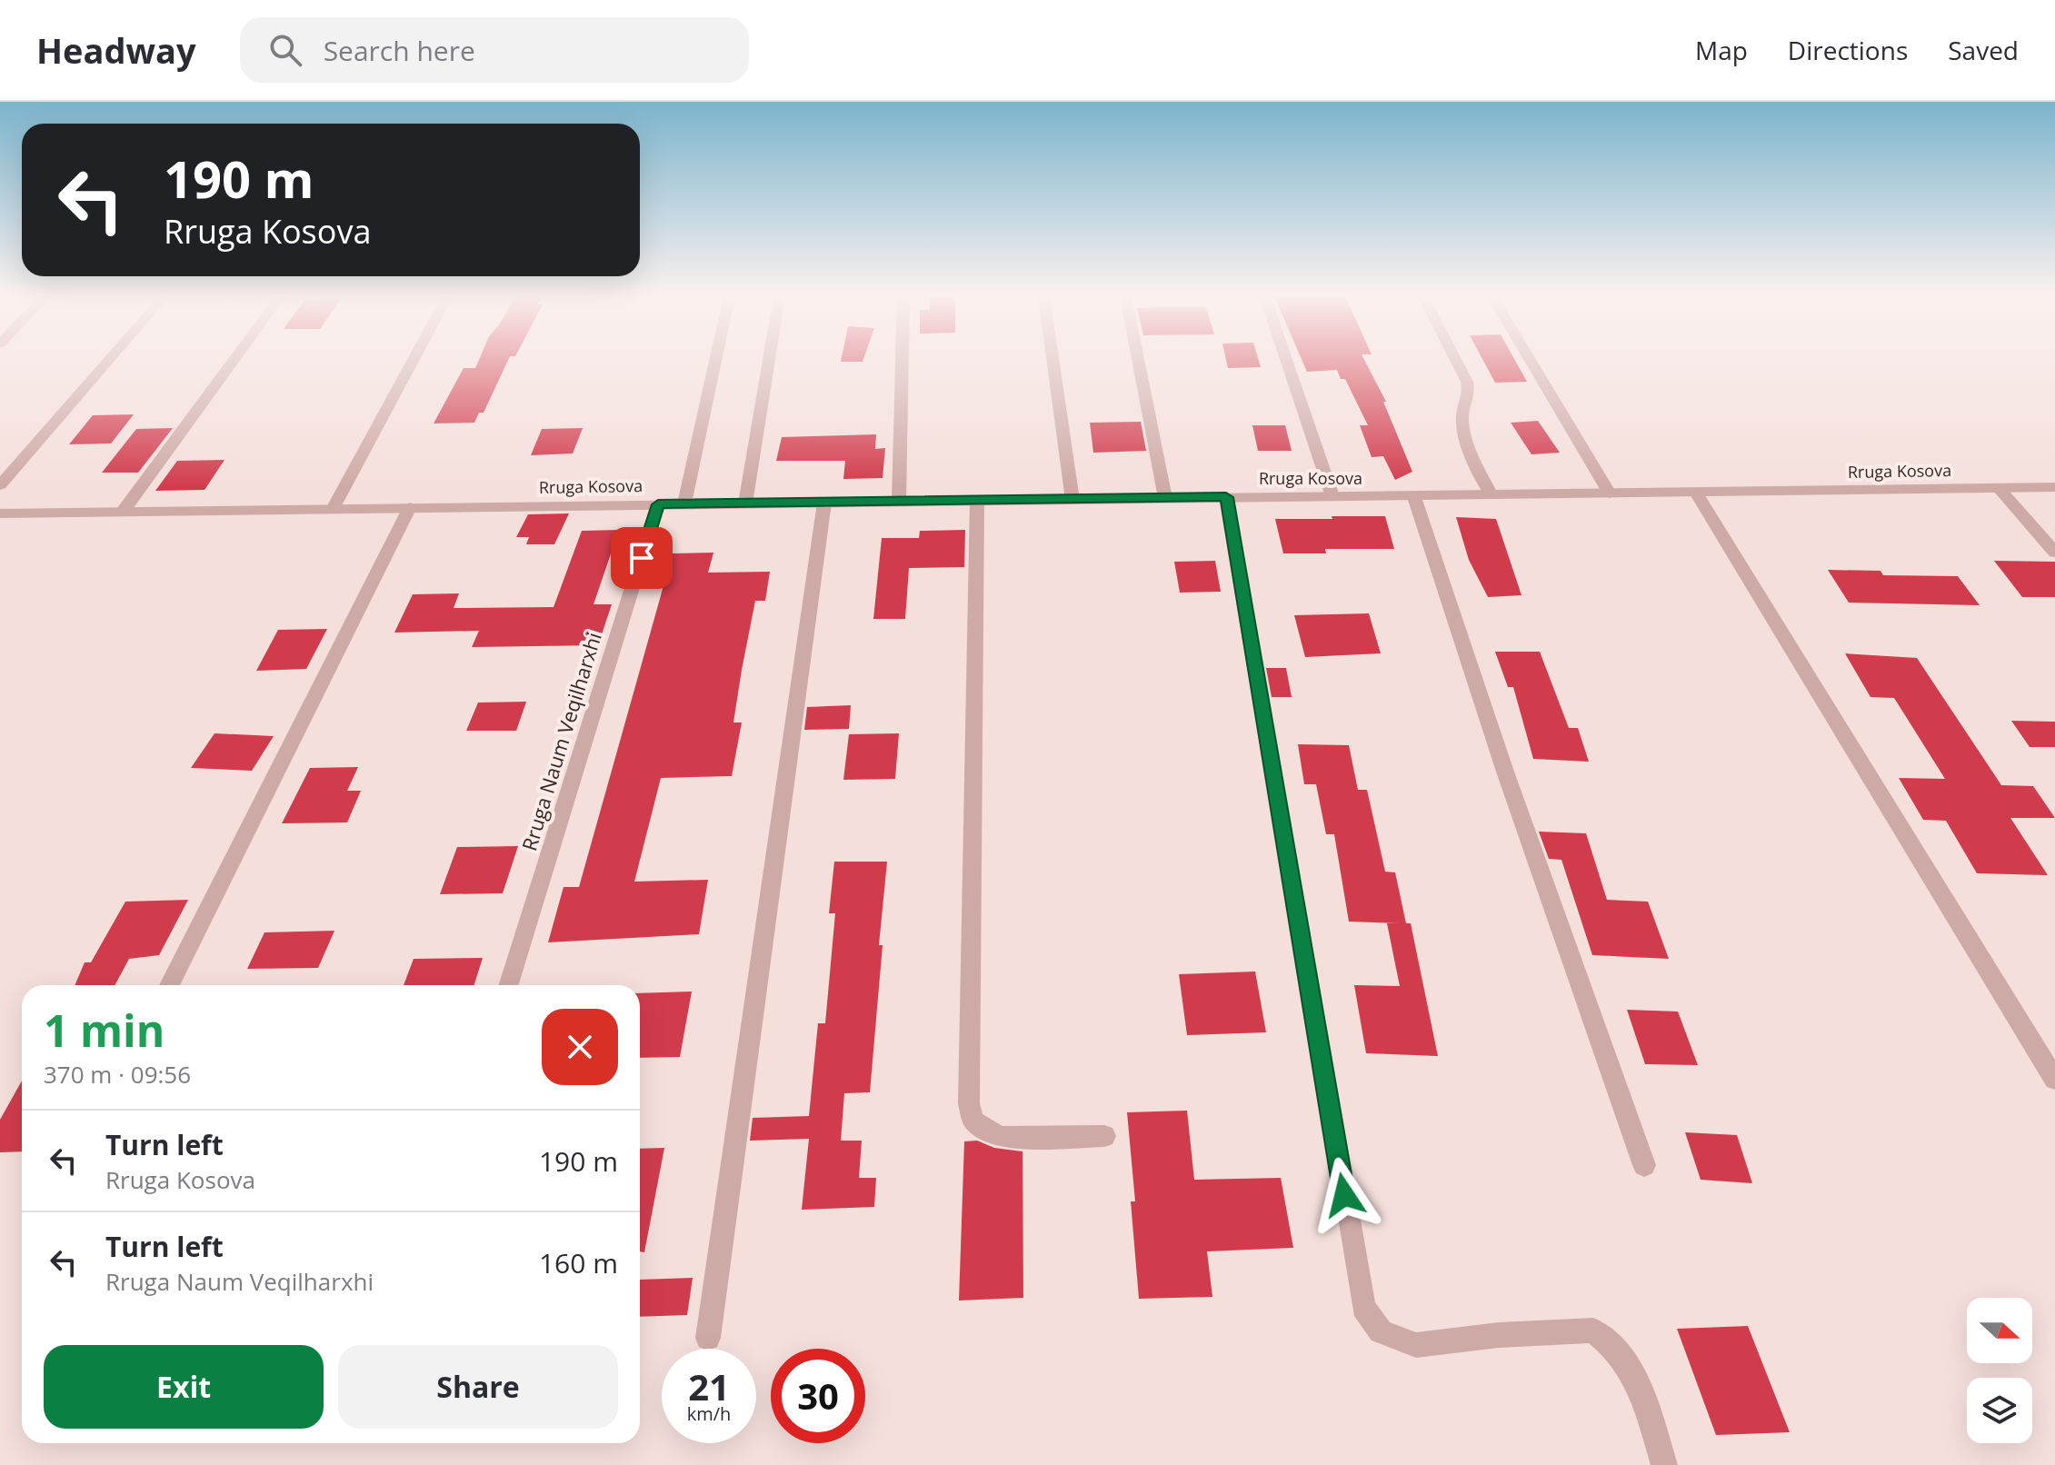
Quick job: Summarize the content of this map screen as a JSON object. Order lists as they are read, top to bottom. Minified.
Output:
{"streets":{"street":["Rruga Kosova","Rruga Naum Veqilharxhi"]},"crossings":[["Rruga Kosova","Rruga Naum Veqilharxhi"]],"north":"right","page":{"header":"Headway","search":"Search here","nav":["Map","Directions","Saved"],"turn":["190 m","Rruga Kosova"],"heading":["1 min","370 m · 09:56"],"list":[{"name":"Turn left","note":"Rruga Kosova","value":"190 m"},{"name":"Turn left","note":"Rruga Naum Veqilharxhi","value":"160 m"}],"buttons":["Exit","Share"],"speed":"21 km/h","limit":"30"}}
